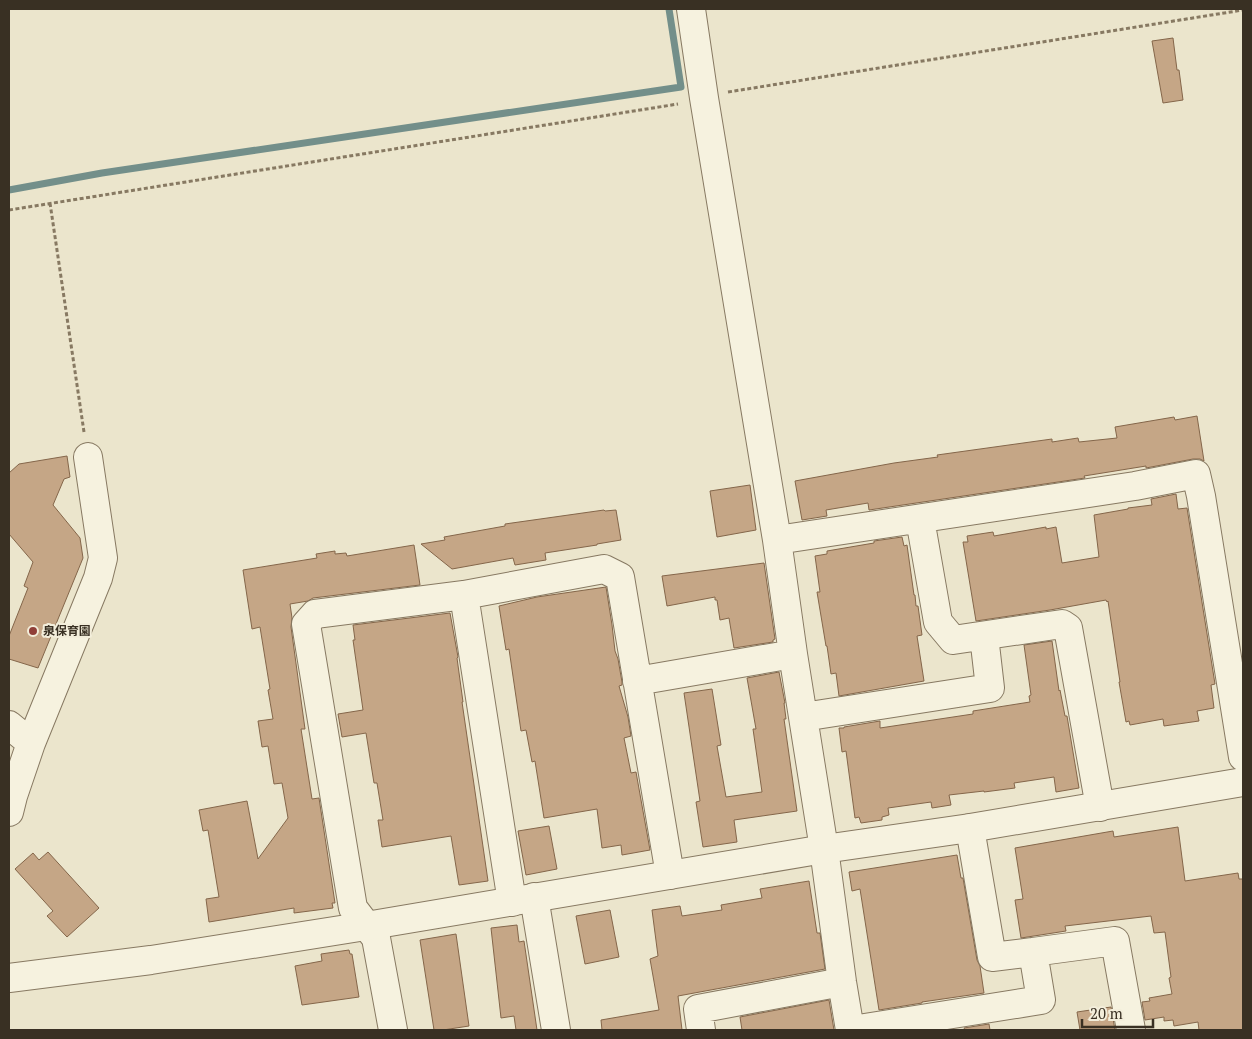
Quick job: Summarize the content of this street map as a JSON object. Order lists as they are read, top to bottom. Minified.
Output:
{"places":["泉保育園"],"scale_bar":"20 m"}
